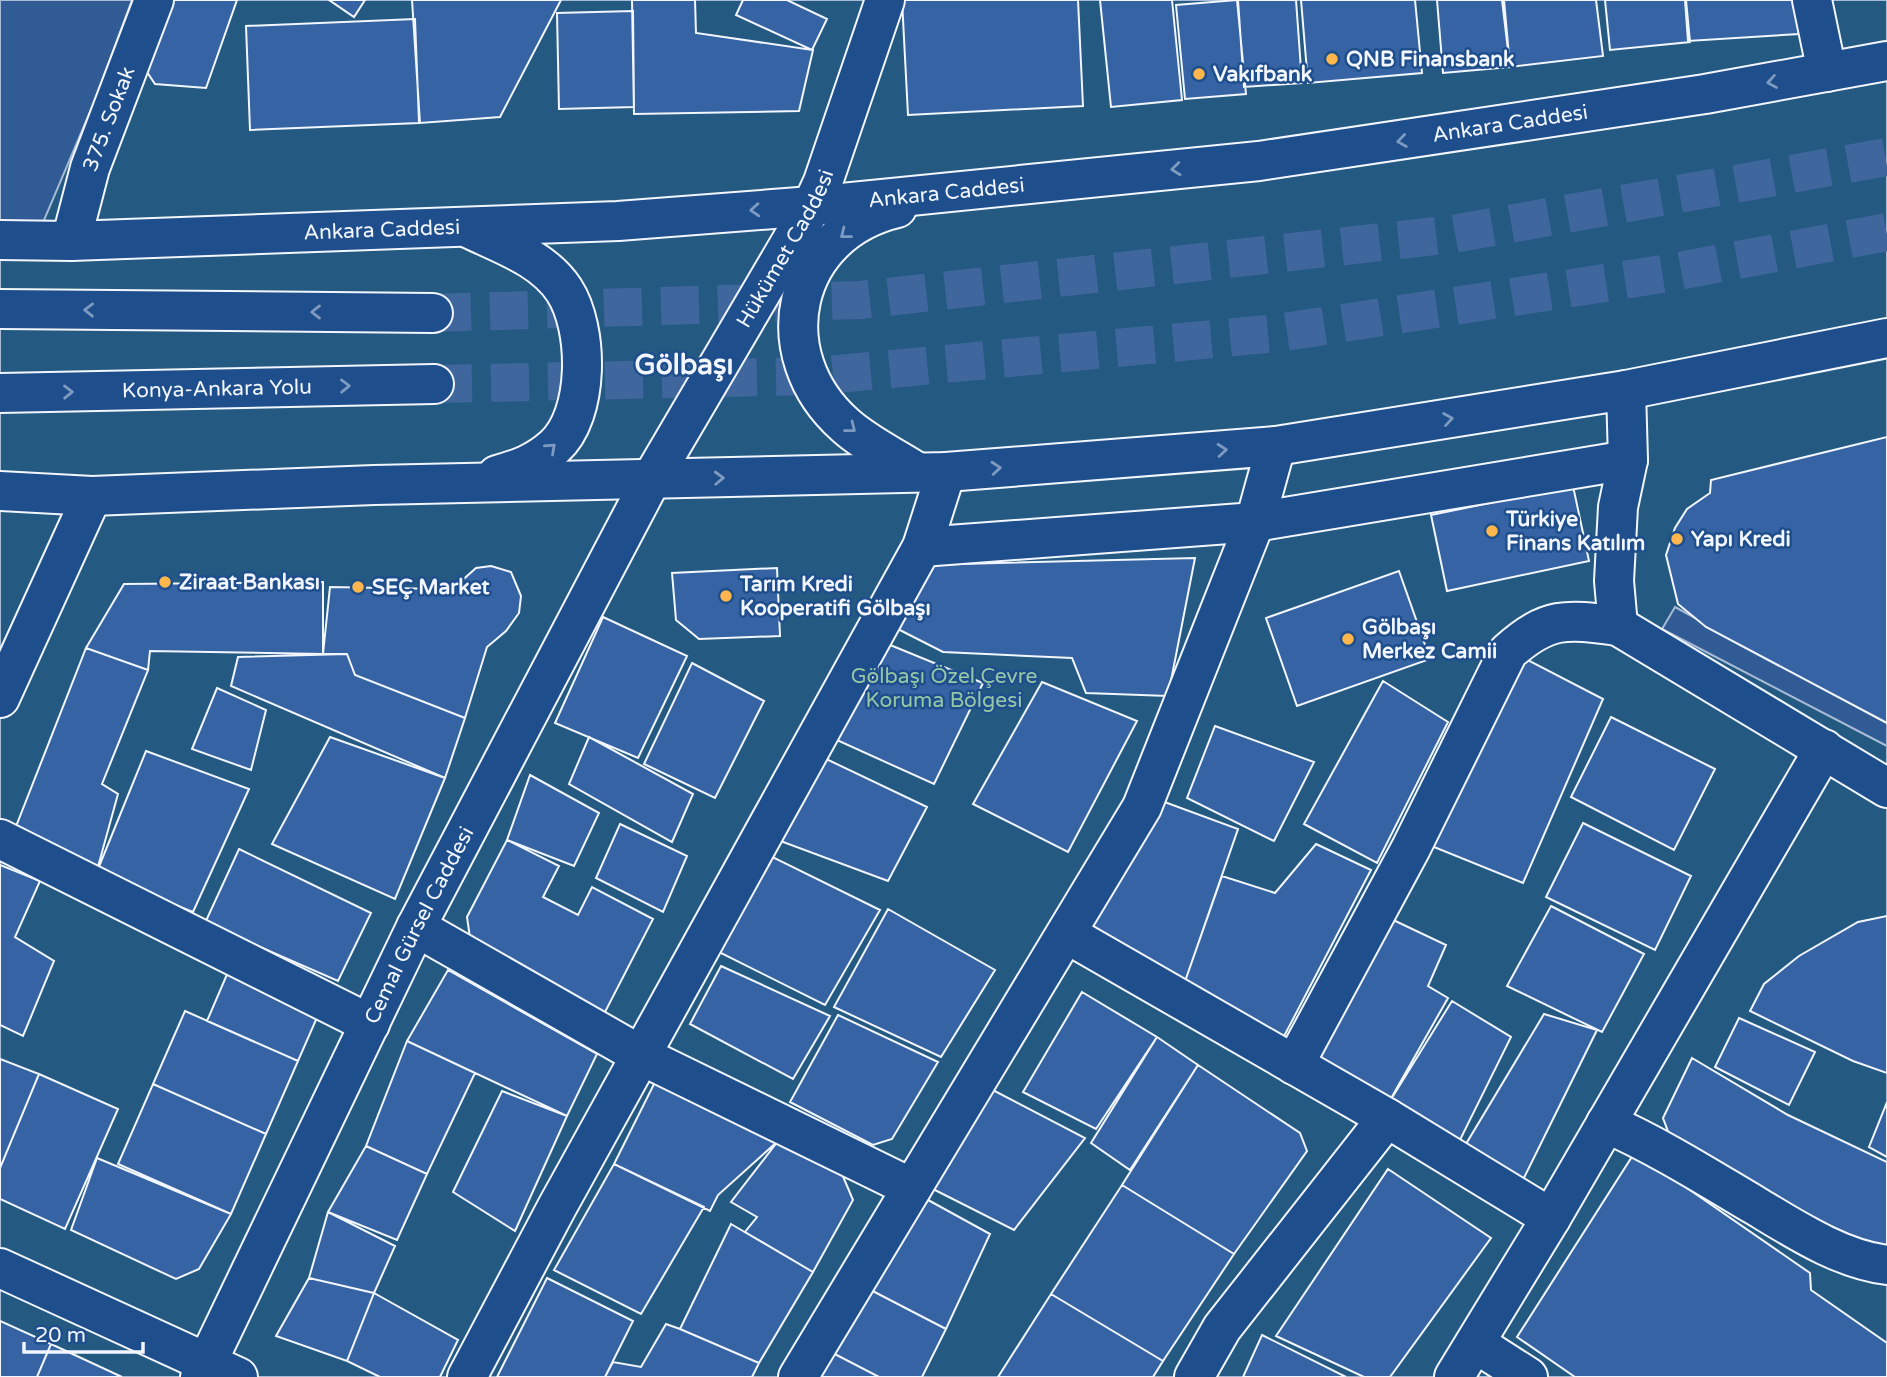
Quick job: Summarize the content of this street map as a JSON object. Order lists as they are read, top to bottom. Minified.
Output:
{"streets":{"main road":["375. Sokak","Ankara Caddesi","Hükümet Caddesi","Konya-Ankara Yolu","Cemal Gürsel Caddesi"]},"crossings":[["375. Sokak","Ankara Caddesi"],["Ankara Caddesi","Hükümet Caddesi"],["Hükümet Caddesi","Cemal Gürsel Caddesi"]],"districts":["Gölbaşı"],"parks":["Gölbaşı Özel Çevre Koruma Bölgesi"],"places":["QNB Finansbank","Vakıfbank","Türkiye Finans Katılım","Yapı Kredi","Ziraat Bankası","SEÇ Market","Tarım Kredi Kooperatifi Gölbaşı","Gölbaşı Merkez Camii"],"scale_bar":"20 m"}
